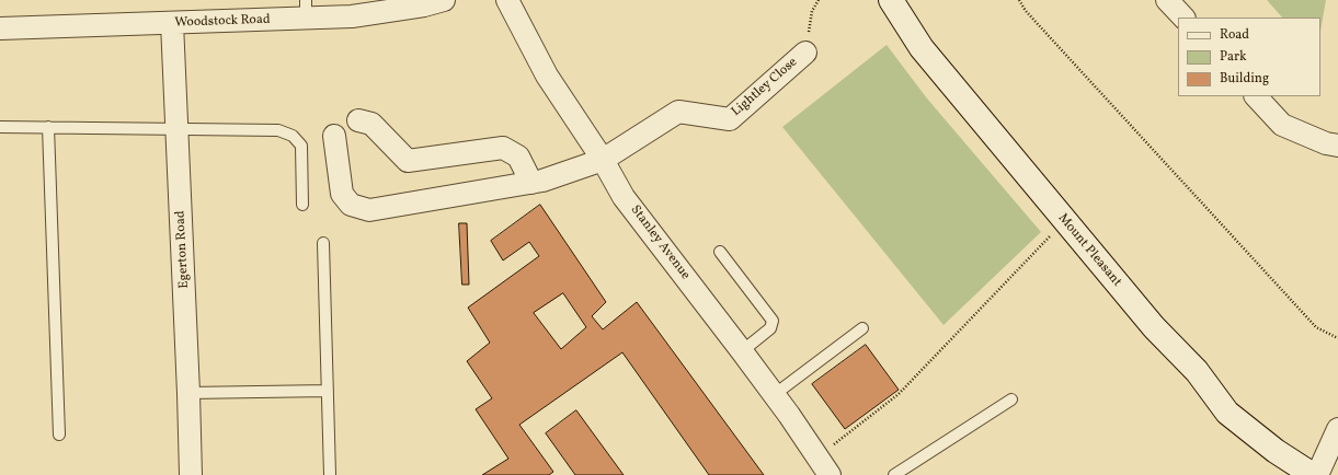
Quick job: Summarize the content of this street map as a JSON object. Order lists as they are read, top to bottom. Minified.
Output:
{"streets":{"street":["Woodstock Road","Lightley Close","Stanley Avenue","Egerton Road","Mount Pleasant"]},"crossings":[["Woodstock Road","Egerton Road"],["Lightley Close","Stanley Avenue"]],"legend":["Road","Park","Building"]}
